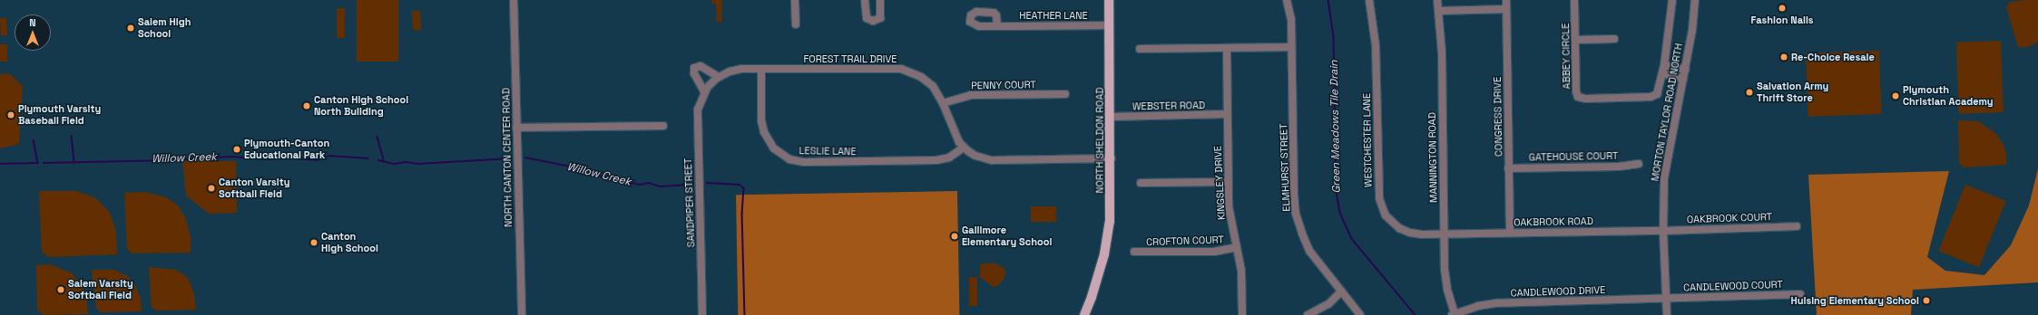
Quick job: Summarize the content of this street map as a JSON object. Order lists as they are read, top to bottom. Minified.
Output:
{"streets":{"main road":["NORTH SHELDON ROAD"],"street":["HEATHER LANE","ABBEY CIRCLE","FOREST TRAIL DRIVE","PENNY COURT","WEBSTER ROAD","MORTON TAYLOR ROAD NORTH","CONGRESS DRIVE","WESTCHESTER LANE","LESLIE LANE","GATEHOUSE COURT","NORTH CANTON CENTER ROAD","MANNINGTON ROAD","ELMHURST STREET","KINGSLEY DRIVE","SANDPIPER STREET","OAKBROOK COURT","OAKBROOK ROAD","CROFTON COURT","CANDLEWOOD COURT","CANDLEWOOD DRIVE"]},"crossings":[["HEATHER LANE","NORTH SHELDON ROAD"],["FOREST TRAIL DRIVE","PENNY COURT"],["FOREST TRAIL DRIVE","NORTH SHELDON ROAD"],["FOREST TRAIL DRIVE","LESLIE LANE"],["FOREST TRAIL DRIVE","SANDPIPER STREET"],["WEBSTER ROAD","NORTH SHELDON ROAD"],["WEBSTER ROAD","KINGSLEY DRIVE"],["MORTON TAYLOR ROAD NORTH","OAKBROOK COURT"],["MORTON TAYLOR ROAD NORTH","OAKBROOK ROAD"],["MORTON TAYLOR ROAD NORTH","CANDLEWOOD COURT"],["MORTON TAYLOR ROAD NORTH","CANDLEWOOD DRIVE"],["CONGRESS DRIVE","GATEHOUSE COURT"],["CONGRESS DRIVE","OAKBROOK ROAD"],["WESTCHESTER LANE","MANNINGTON ROAD"],["WESTCHESTER LANE","OAKBROOK ROAD"],["MANNINGTON ROAD","OAKBROOK ROAD"],["MANNINGTON ROAD","CANDLEWOOD DRIVE"],["KINGSLEY DRIVE","CROFTON COURT"],["OAKBROOK COURT","OAKBROOK ROAD"],["CANDLEWOOD COURT","CANDLEWOOD DRIVE"]],"water":["Green Meadows Tile Drain","Willow Creek"],"places":["Fashion Nails","Salem High School","Re-Choice Resale","Salvation Army Thrift Store","Plymouth Christian Academy","Canton High School North Building","Plymouth Varsity Baseball Field","Plymouth-Canton Educational Park","Canton Varsity Softball Field","Gallimore Elementary School","Canton High School","Salem Varsity Softball Field","Hulsing Elementary School"],"north":"top"}
